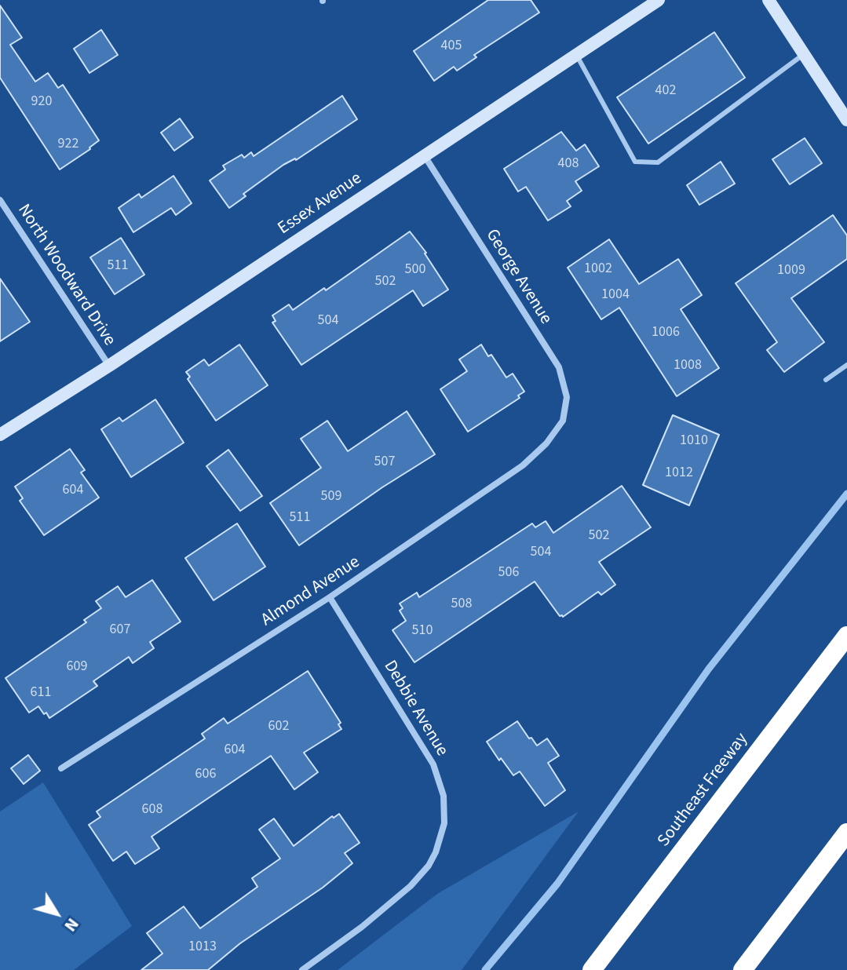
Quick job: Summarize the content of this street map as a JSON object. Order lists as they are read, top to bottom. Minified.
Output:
{"streets":{"highway":["Southeast Freeway"],"street":["Essex Avenue","North Woodward Drive","George Avenue","Almond Avenue","Debbie Avenue"]},"crossings":[["Essex Avenue","North Woodward Drive"],["Essex Avenue","George Avenue"],["George Avenue","Almond Avenue"],["Almond Avenue","Debbie Avenue"]],"house_numbers":["405","402","920","922","408","511","1002","500","1009","502","1004","504","1006","1008","1010","507","1012","604","509","511","502","504","506","508","607","510","609","611","602","604","606","608","1013"],"north":"bottom right"}
